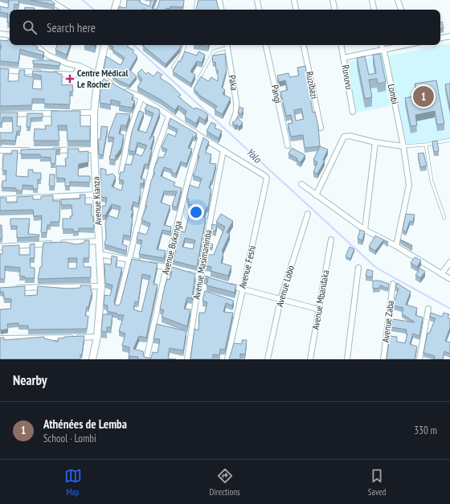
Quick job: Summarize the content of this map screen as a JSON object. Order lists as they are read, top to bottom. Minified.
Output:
{"streets":{"street":["Ruvuvu","Paka","Ruzibazi","Pangi","Lombi","Avenue Kianza","Avenue Bukanga","Avenue Masimaninba","Avenue Feshi","Avenue Lobo","Avenue Mbandaka","Avenue Zaba"]},"crossings":[["Avenue Masimaninba","Avenue Feshi"]],"water":["Yolo"],"places":{"health":["Centre Médical Le Rocher"]},"page":{"search":"Search here","pins":"1","heading":"Nearby","list":[{"mark":"1","name":"Athénées de Lemba","note":"School · Lombi","value":"330 m"}],"nav":["Map","Directions","Saved"]}}
